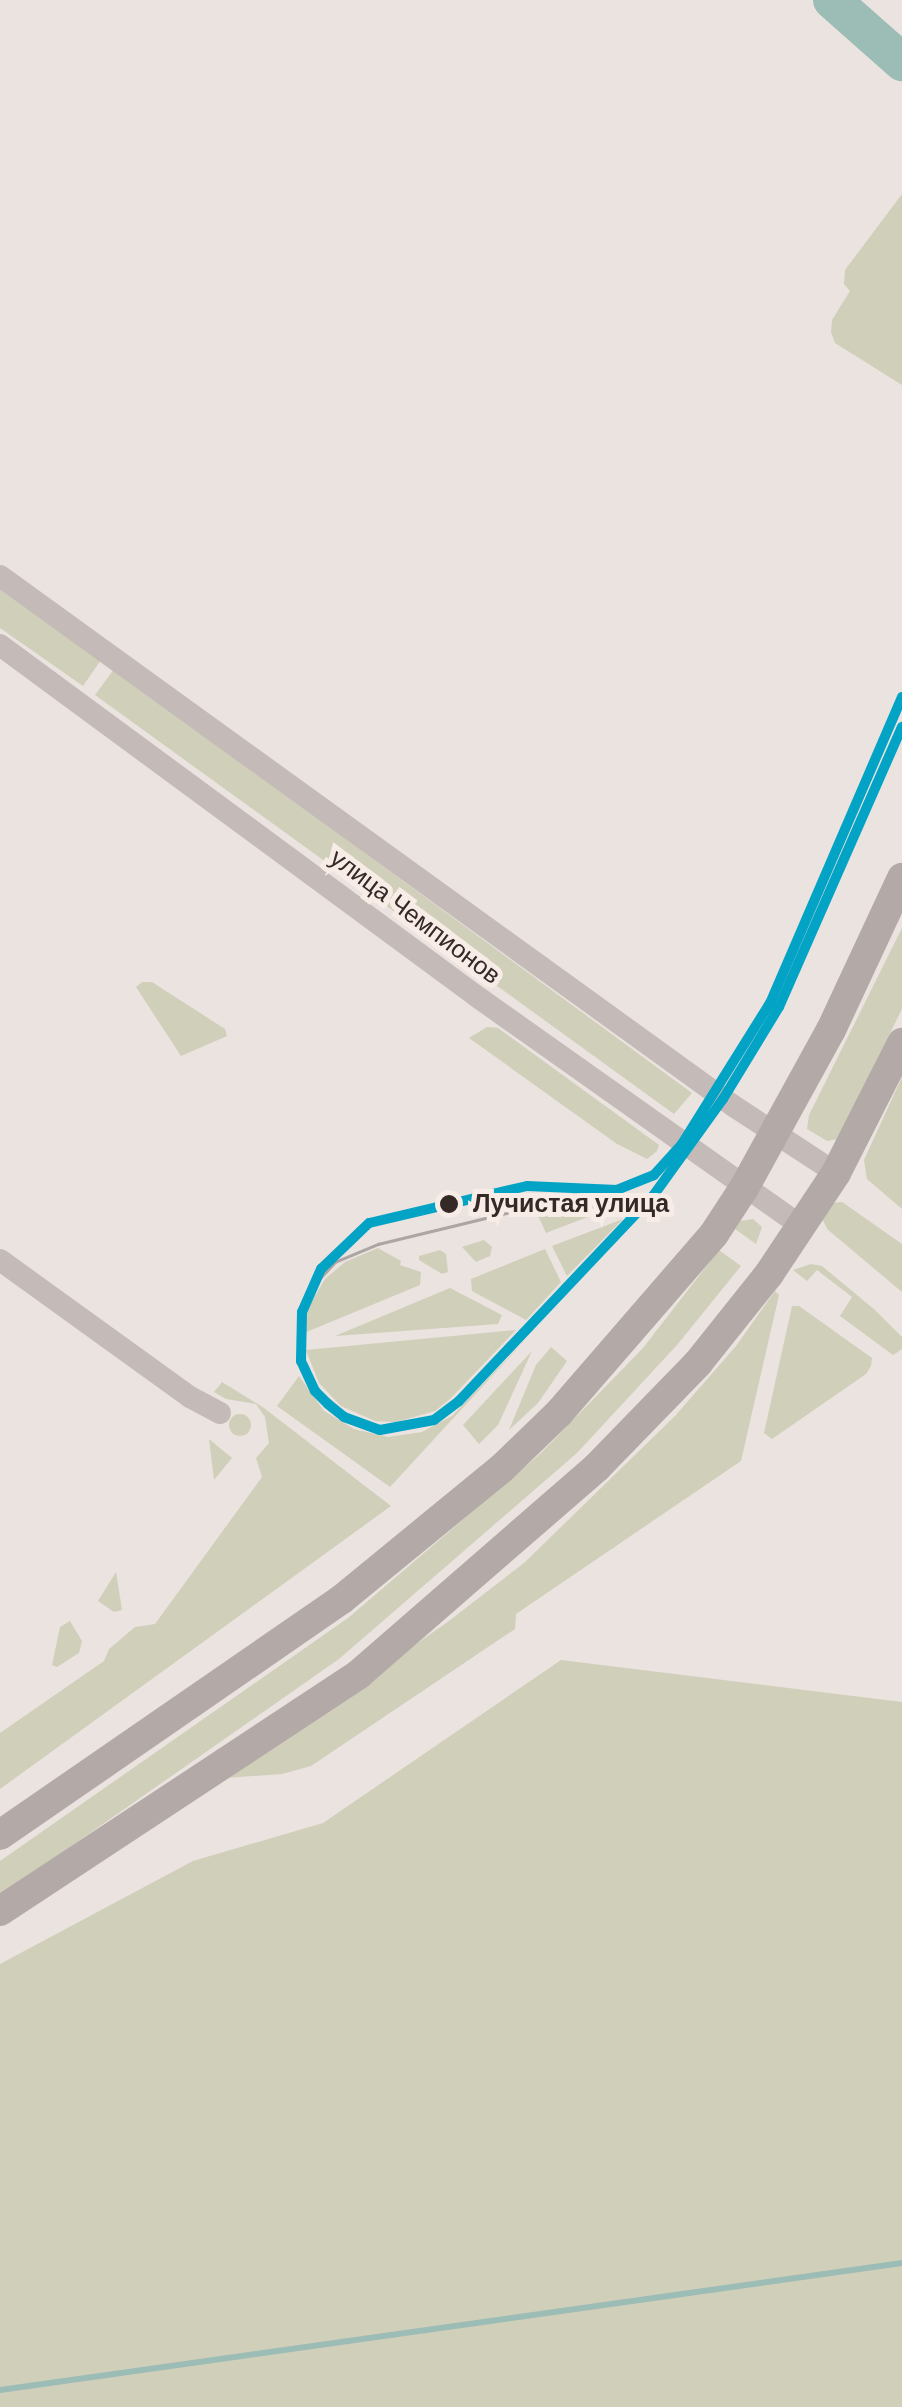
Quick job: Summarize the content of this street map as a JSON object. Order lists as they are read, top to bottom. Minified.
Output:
{"streets":{"street":["улица Чемпионов"]},"places":["Лучистая улица"]}
